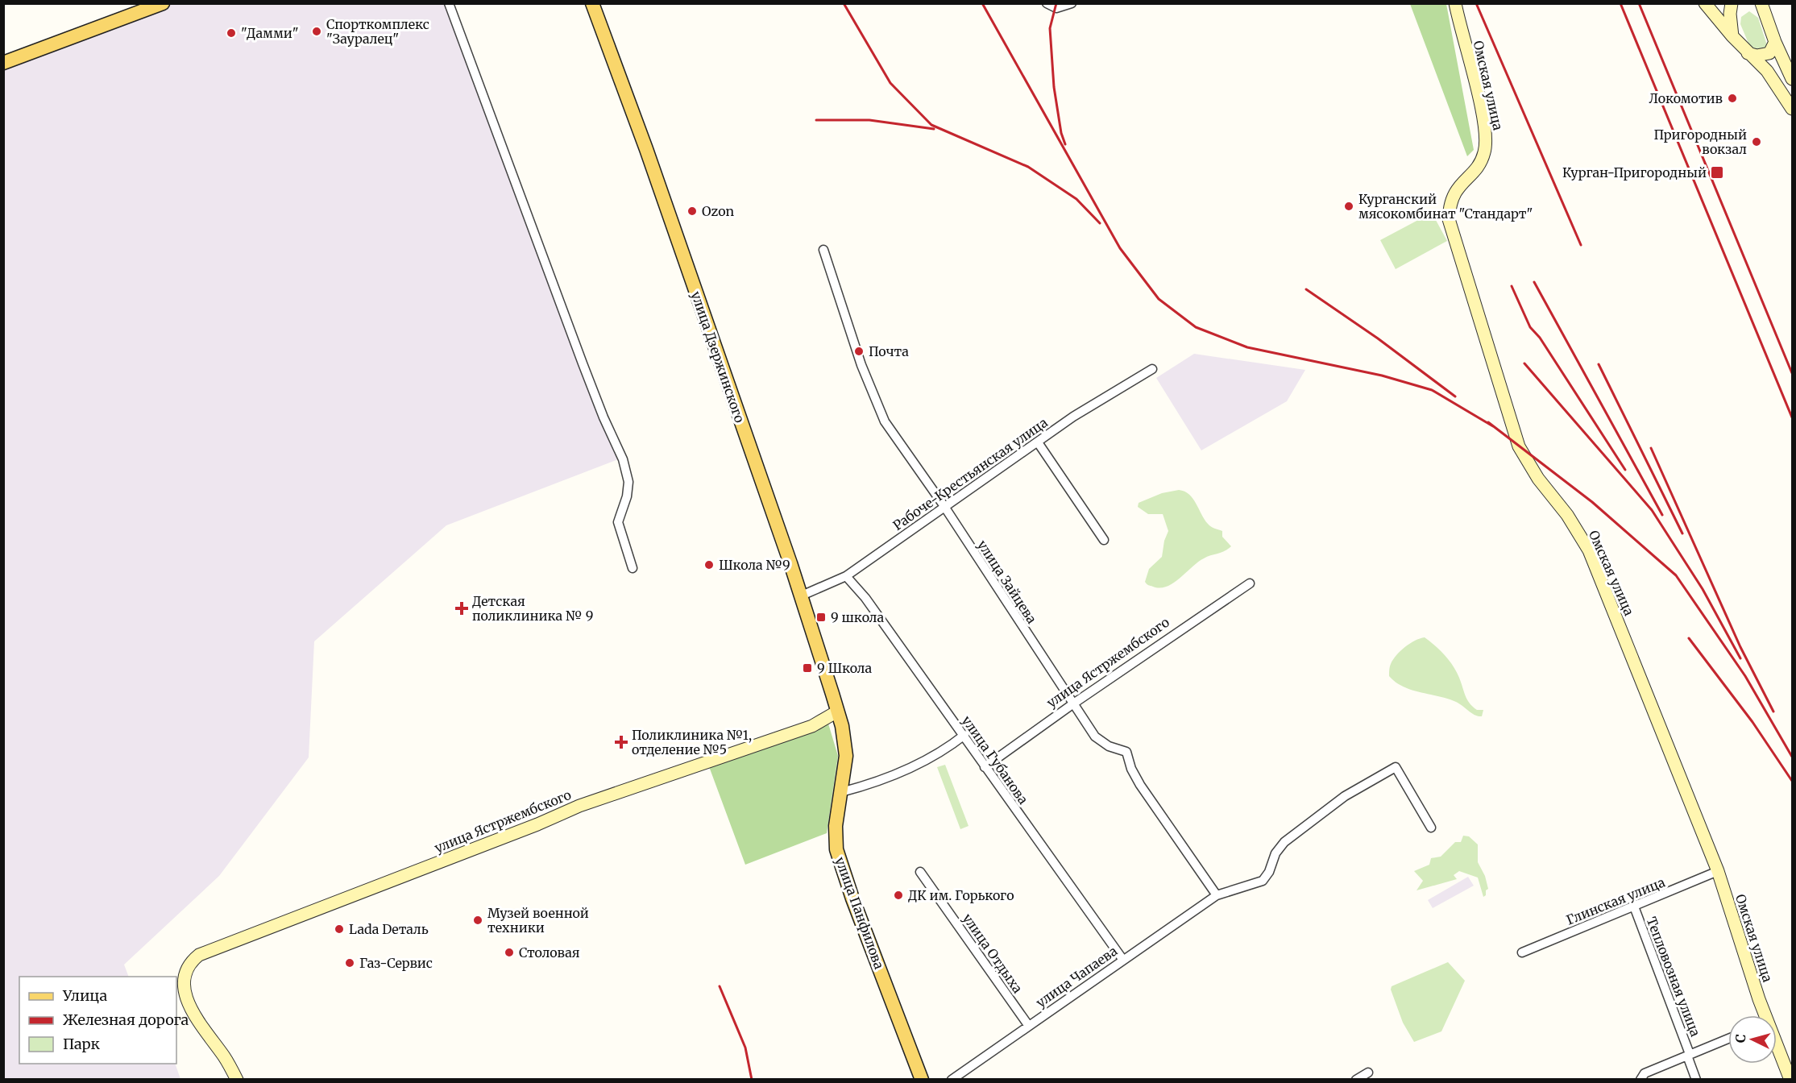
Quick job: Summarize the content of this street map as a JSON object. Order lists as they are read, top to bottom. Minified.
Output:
{"streets":{"main road":["Омская улица","улица Дзержинского","улица Ястржембского","улица Панфилова"],"street":["Рабоче-Крестьянская улица","улица Зайцева","улица Губанова","Глинская улица","улица Отдыха","улица Чапаева","Тепловозная улица"]},"crossings":[["Омская улица","Глинская улица"],["улица Дзержинского","Рабоче-Крестьянская улица"],["улица Дзержинского","улица Ястржембского"],["улица Дзержинского","улица Панфилова"],["Рабоче-Крестьянская улица","улица Зайцева"],["Рабоче-Крестьянская улица","улица Губанова"],["улица Зайцева","улица Ястржембского"],["улица Зайцева","улица Чапаева"],["улица Ястржембского","улица Губанова"],["улица Ястржембского","улица Панфилова"],["улица Губанова","улица Чапаева"],["Глинская улица","Тепловозная улица"],["улица Отдыха","улица Чапаева"]],"places":{"other":["Спорткомплекс \"Зауралец\"","\"Дамми\"","Локомотив","Пригородный вокзал","Курганский мясокомбинат \"Стандарт\"","Ozon","Почта","Школа №9","ДК им. Горького","Музей военной техники","Lada Dеталь","Столовая","Газ-Сервис"],"transit":["Курган-Пригородный","9 школа","9 Школа"],"health":["Детская поликлиника № 9","Поликлиника №1, отделение №5"]},"legend":["Улица","Железная дорога","Парк"],"north":"left"}
